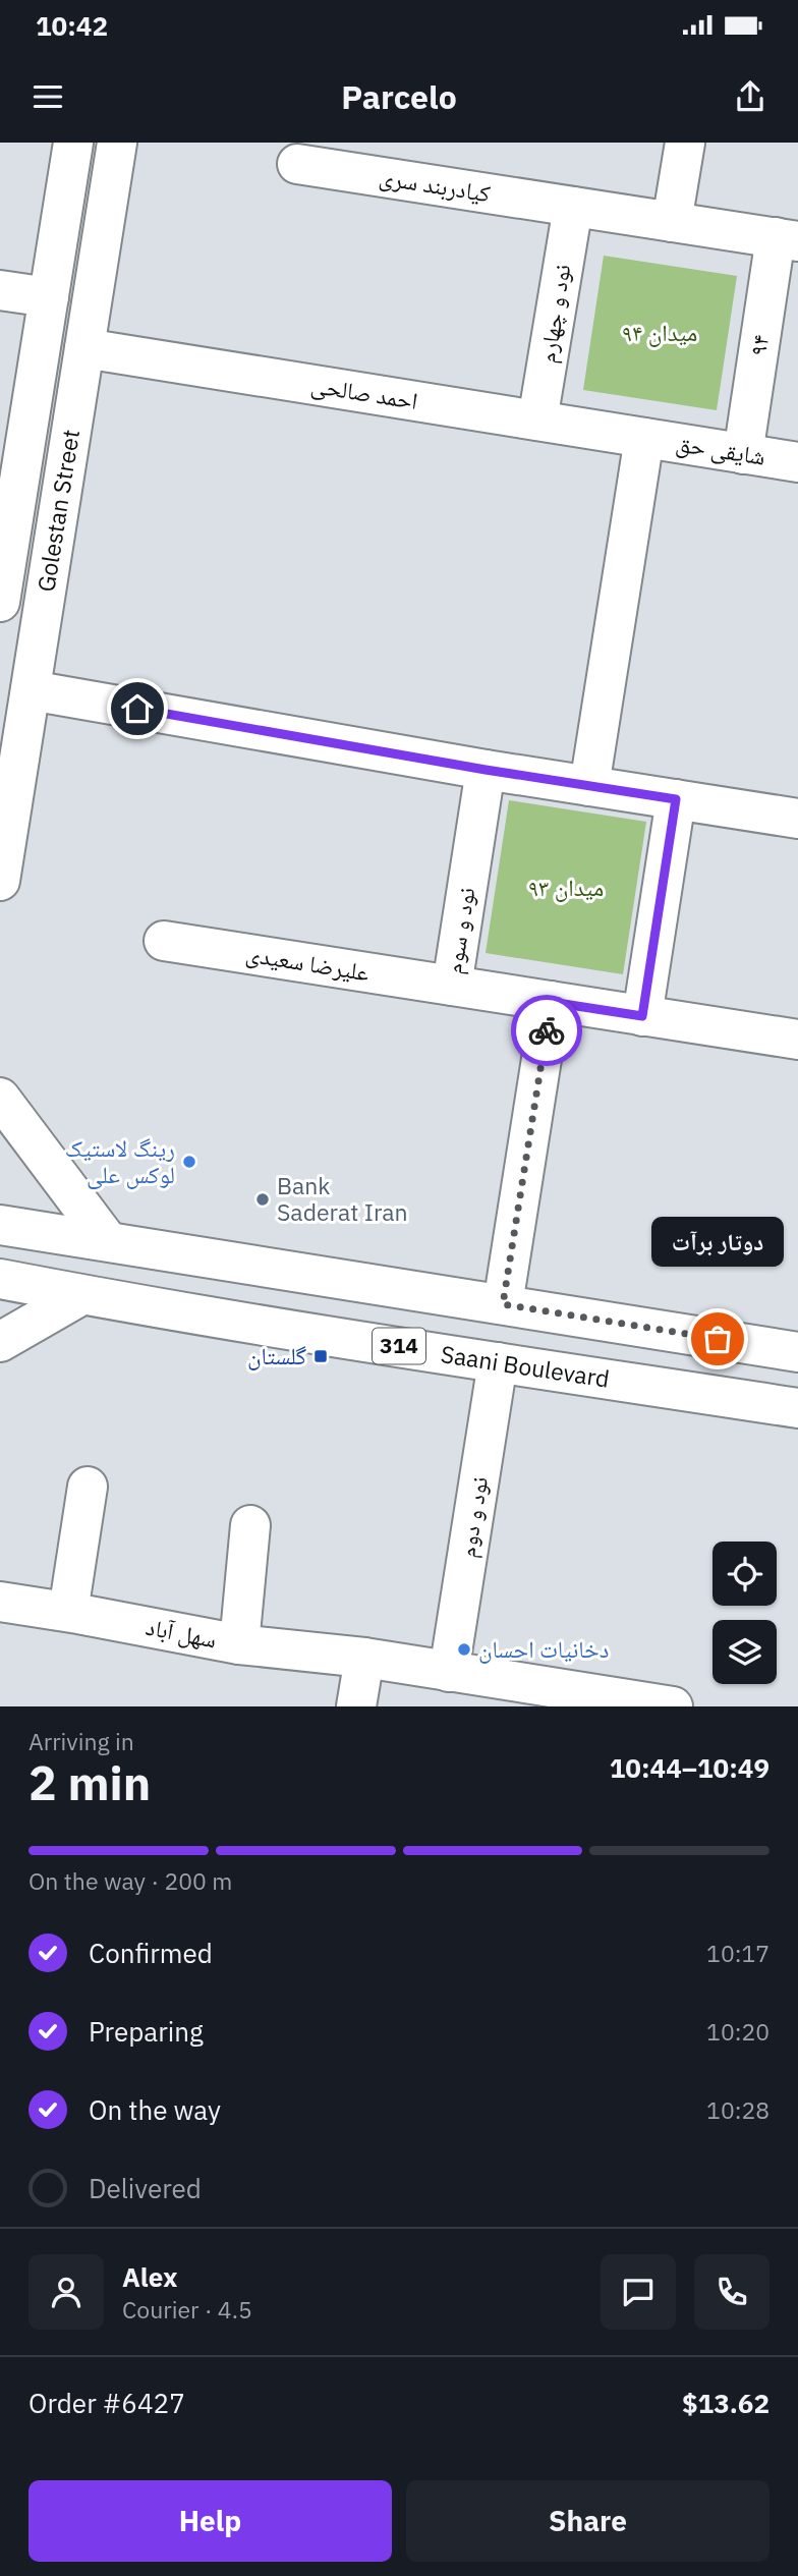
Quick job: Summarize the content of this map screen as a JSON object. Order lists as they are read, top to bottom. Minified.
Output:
{"streets":{"street":["کیادربند سری","نود و چهارم","۹۴","احمد صالحی","شایقی حق","Golestan Street","نود و سوم","علیرضا سعیدی","314","Saani Boulevard","نود و دوم","سهل آباد"]},"crossings":[["کیادربند سری","نود و چهارم"],["کیادربند سری","۹۴"],["نود و چهارم","احمد صالحی"],["۹۴","شایقی حق"],["احمد صالحی","شایقی حق"],["احمد صالحی","Golestan Street"],["نود و سوم","علیرضا سعیدی"],["Saani Boulevard","نود و دوم"],["نود و دوم","سهل آباد"]],"parks":["میدان ۹۴","میدان ۹۳"],"places":{"other":["رینگ لاستیک لوکس علی","Bank Saderat Iran","دوتار برآت","دخانیات احسان"],"transit":["گلستان"]},"page":{"status":"10:42","header":"Parcelo","bubble":"دوتار برآت","heading":["2 min","Arriving in","10:44–10:49"],"panel":["Alex","Courier · 4.5","Order #6427","$13.62"],"bar":"On the way · 200 m","list":[["Confirmed","10:17"],["Preparing","10:20"],["On the way","10:28"],"Delivered"],"buttons":["Help","Share"]}}
